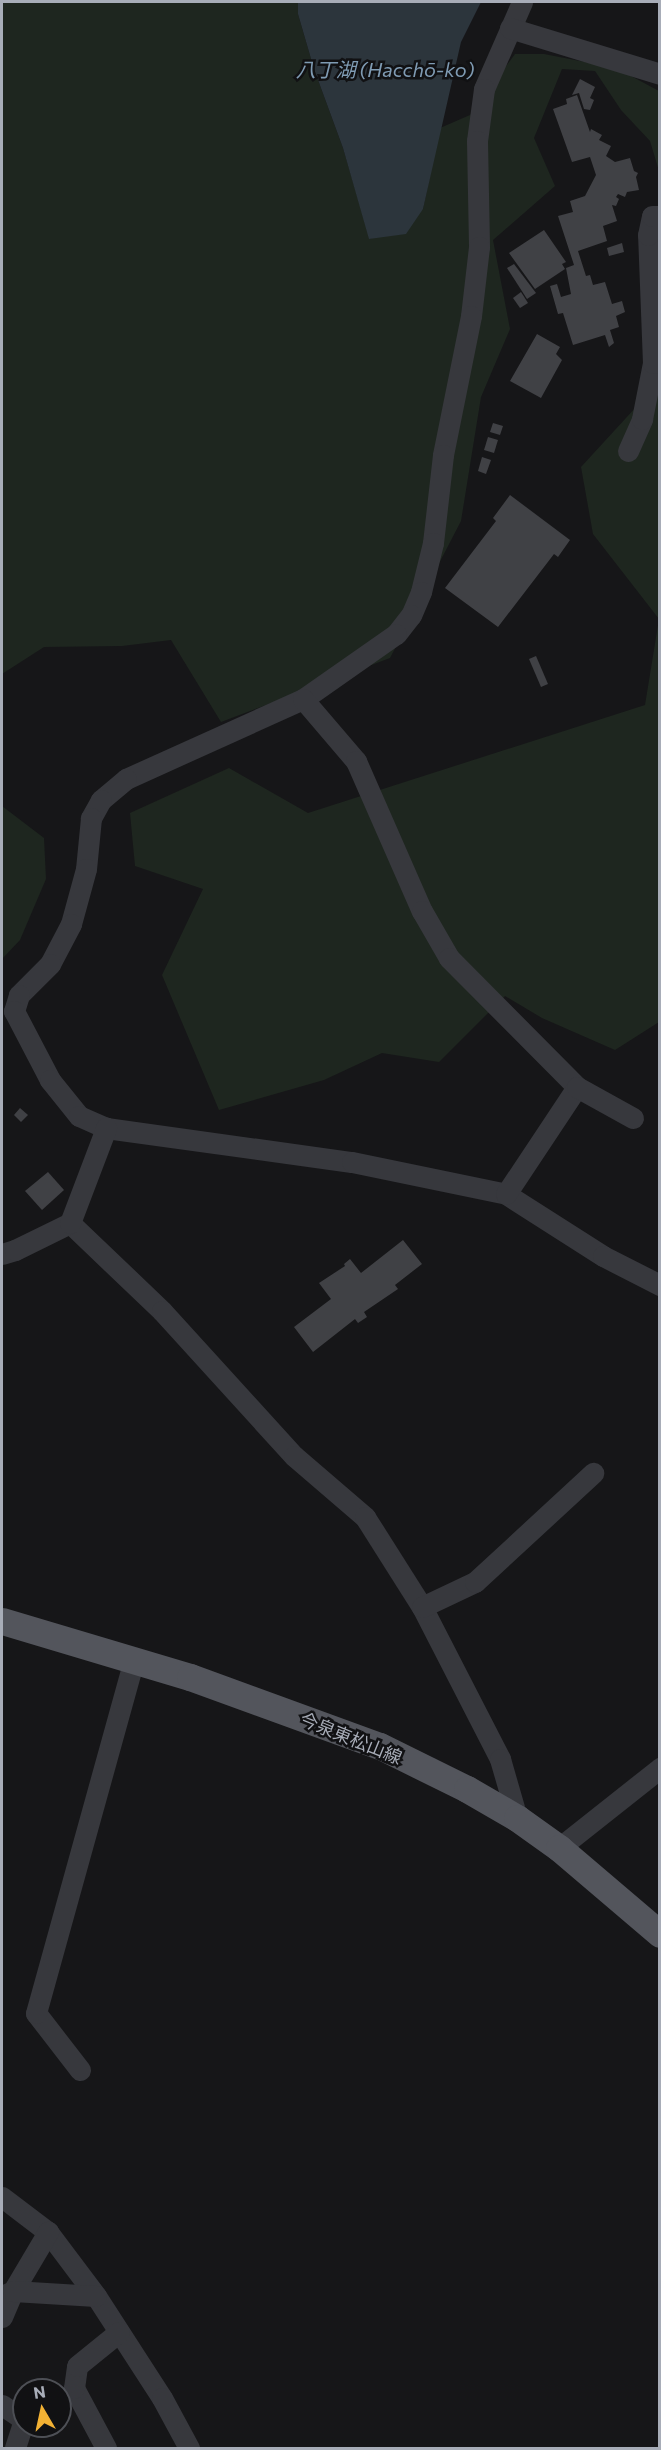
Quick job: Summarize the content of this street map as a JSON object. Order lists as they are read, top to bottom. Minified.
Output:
{"streets":{"main road":["今泉東松山線"]},"water":["八丁湖 (Hacchō-ko)"],"north":"top"}
